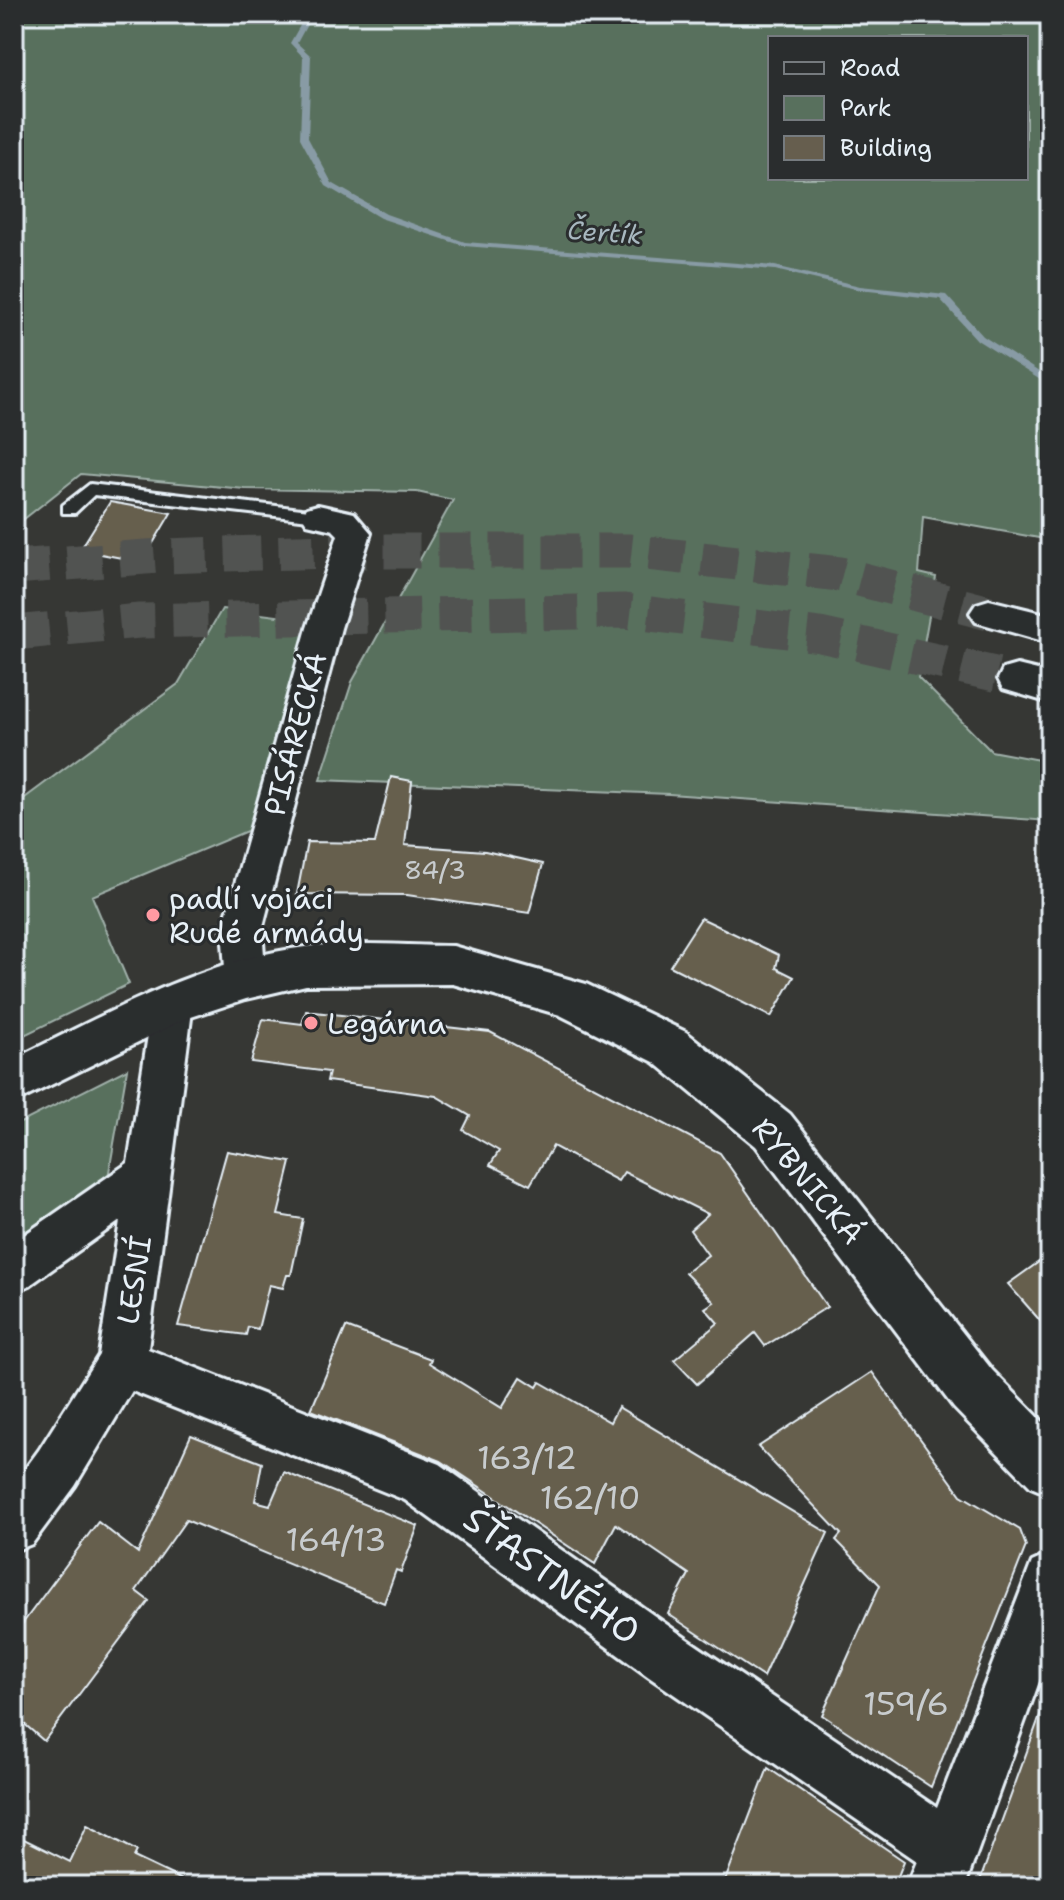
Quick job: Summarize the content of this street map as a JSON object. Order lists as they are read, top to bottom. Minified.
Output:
{"streets":{"main road":["RYBNICKÁ"],"street":["PISÁRECKÁ","LESNÍ","ŠŤASTNÉHO"]},"crossings":[["PISÁRECKÁ","RYBNICKÁ"],["RYBNICKÁ","LESNÍ"],["LESNÍ","ŠŤASTNÉHO"]],"water":["Čertík"],"places":["padlí vojáci Rudé armády","Legárna"],"house_numbers":["84/3","163/12","162/10","164/13","159/6"],"legend":["Road","Park","Building"]}
